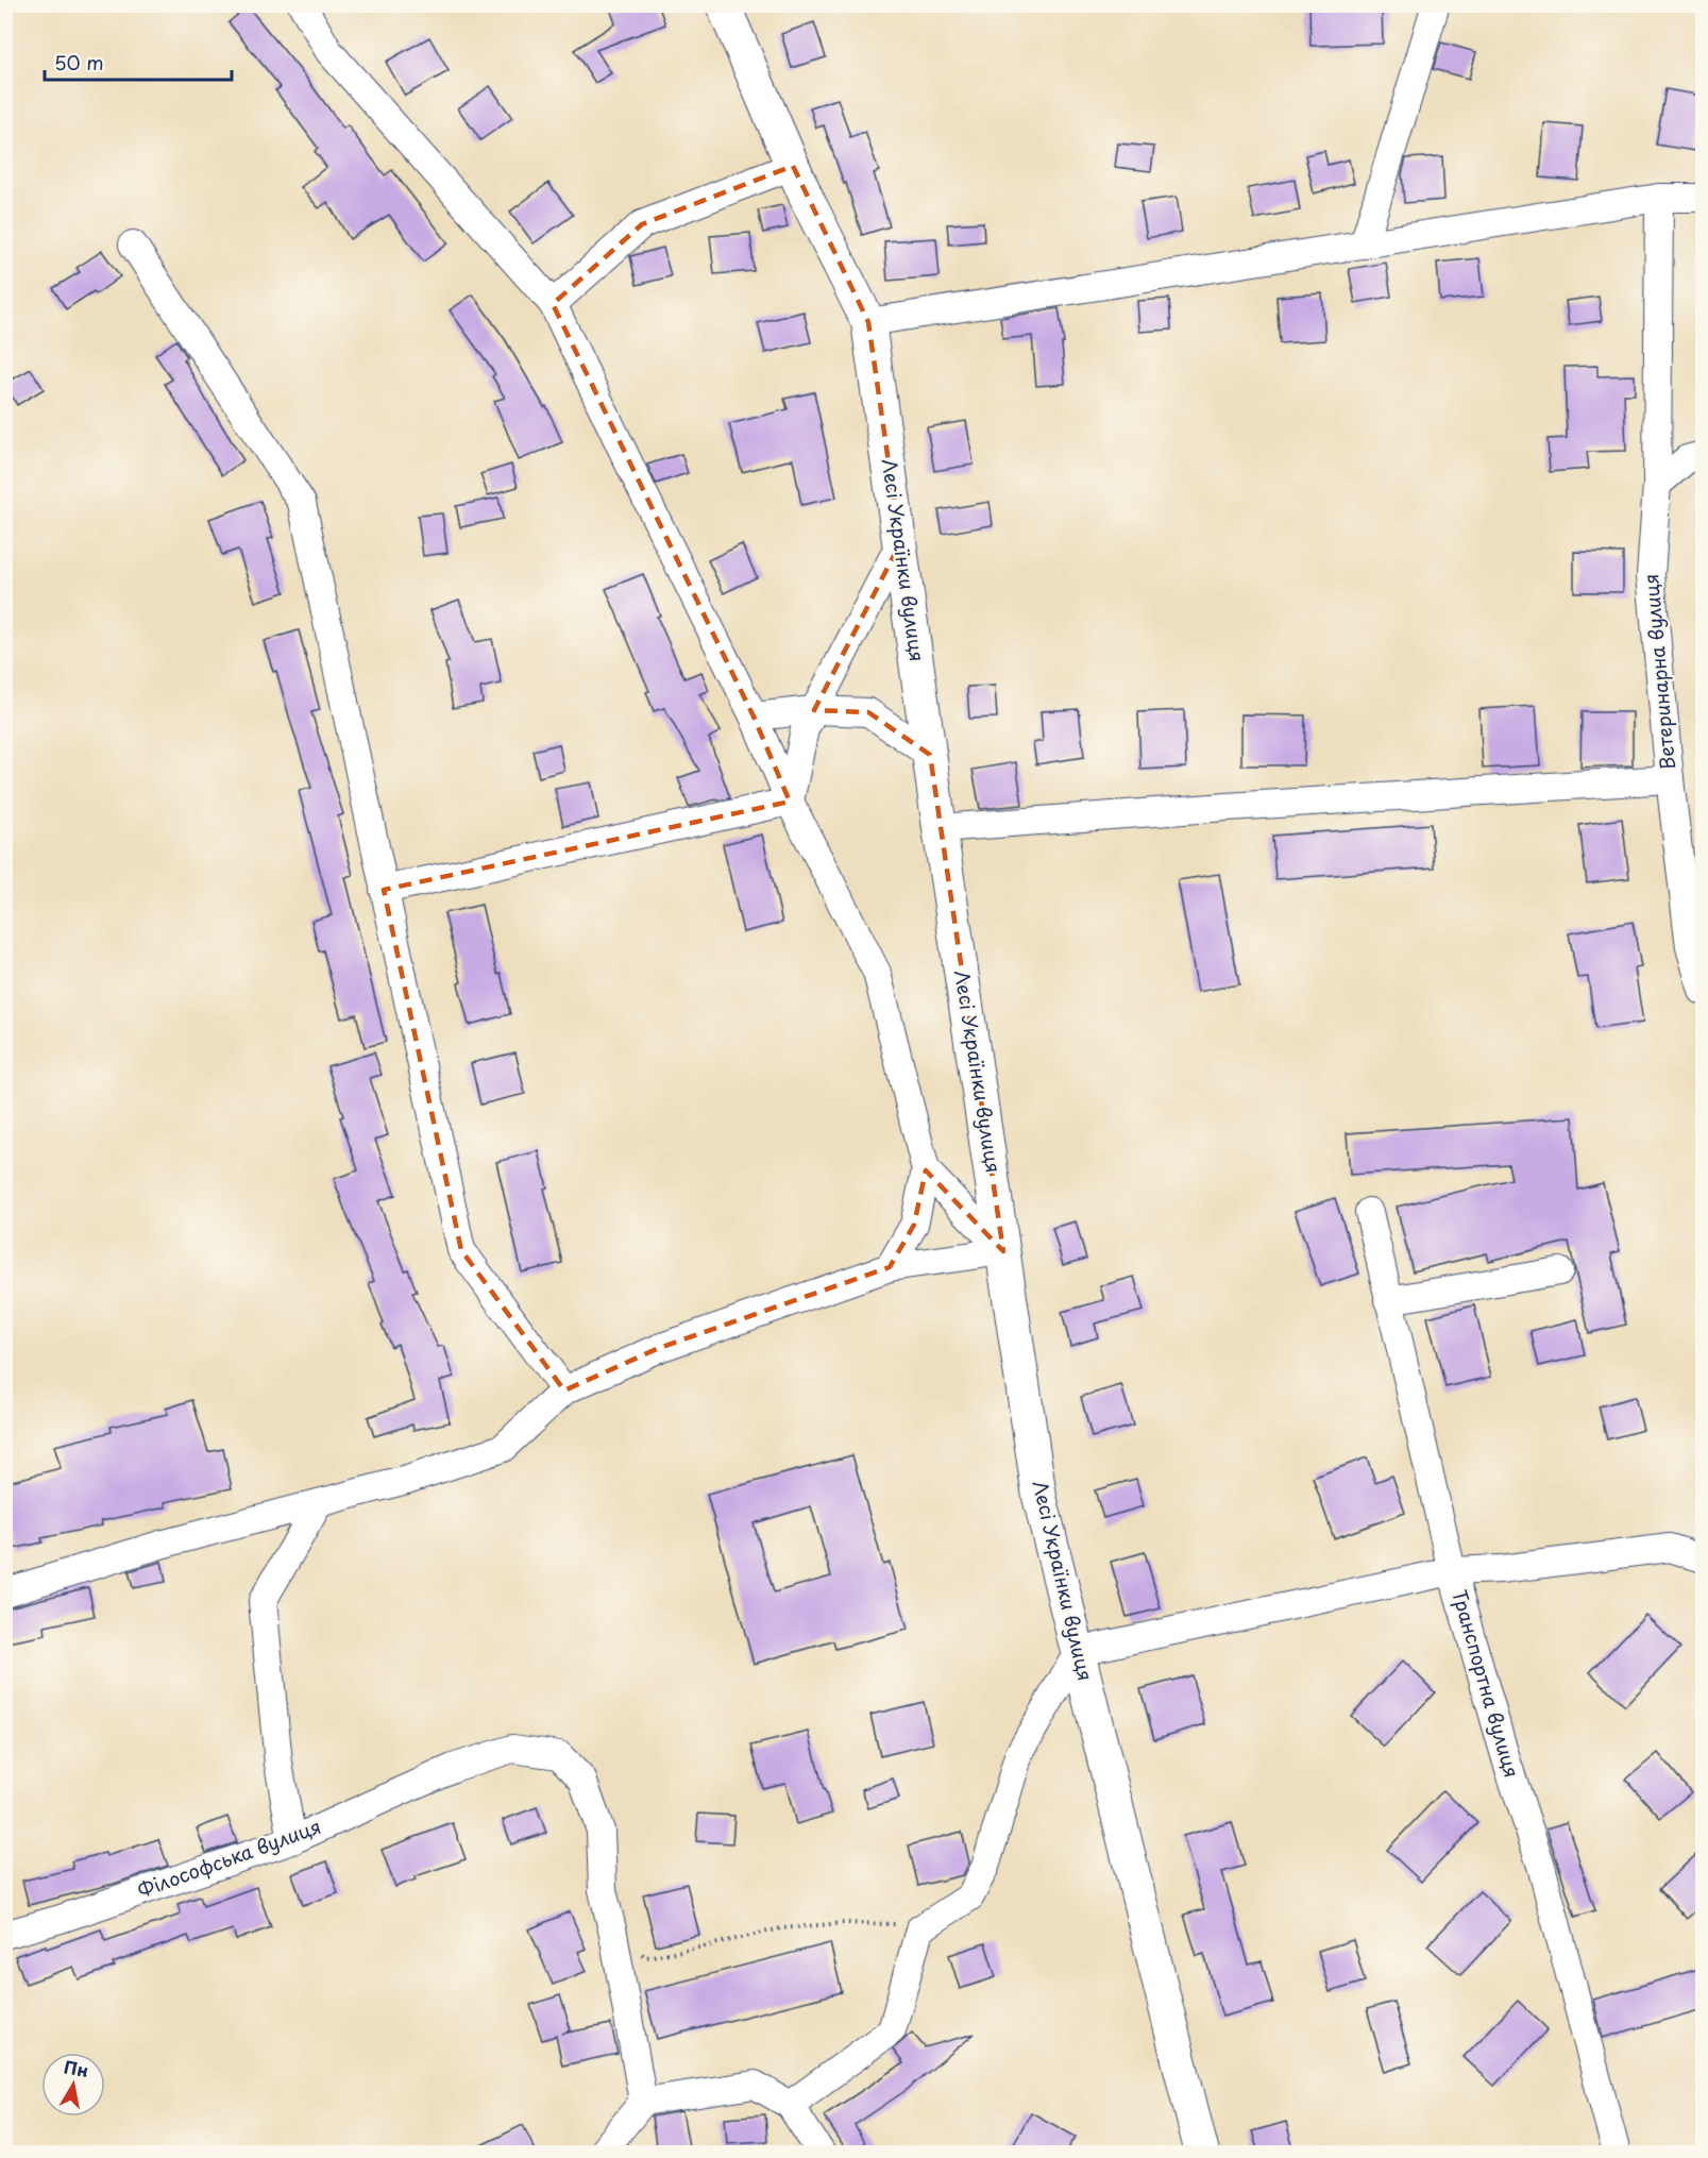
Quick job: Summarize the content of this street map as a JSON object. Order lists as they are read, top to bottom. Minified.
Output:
{"streets":{"street":["Лесі Українки вулиця","Ветеринарна вулиця","Транспортна вулиця","Філософська вулиця"]},"scale_bar":"50 m","north":"top"}
